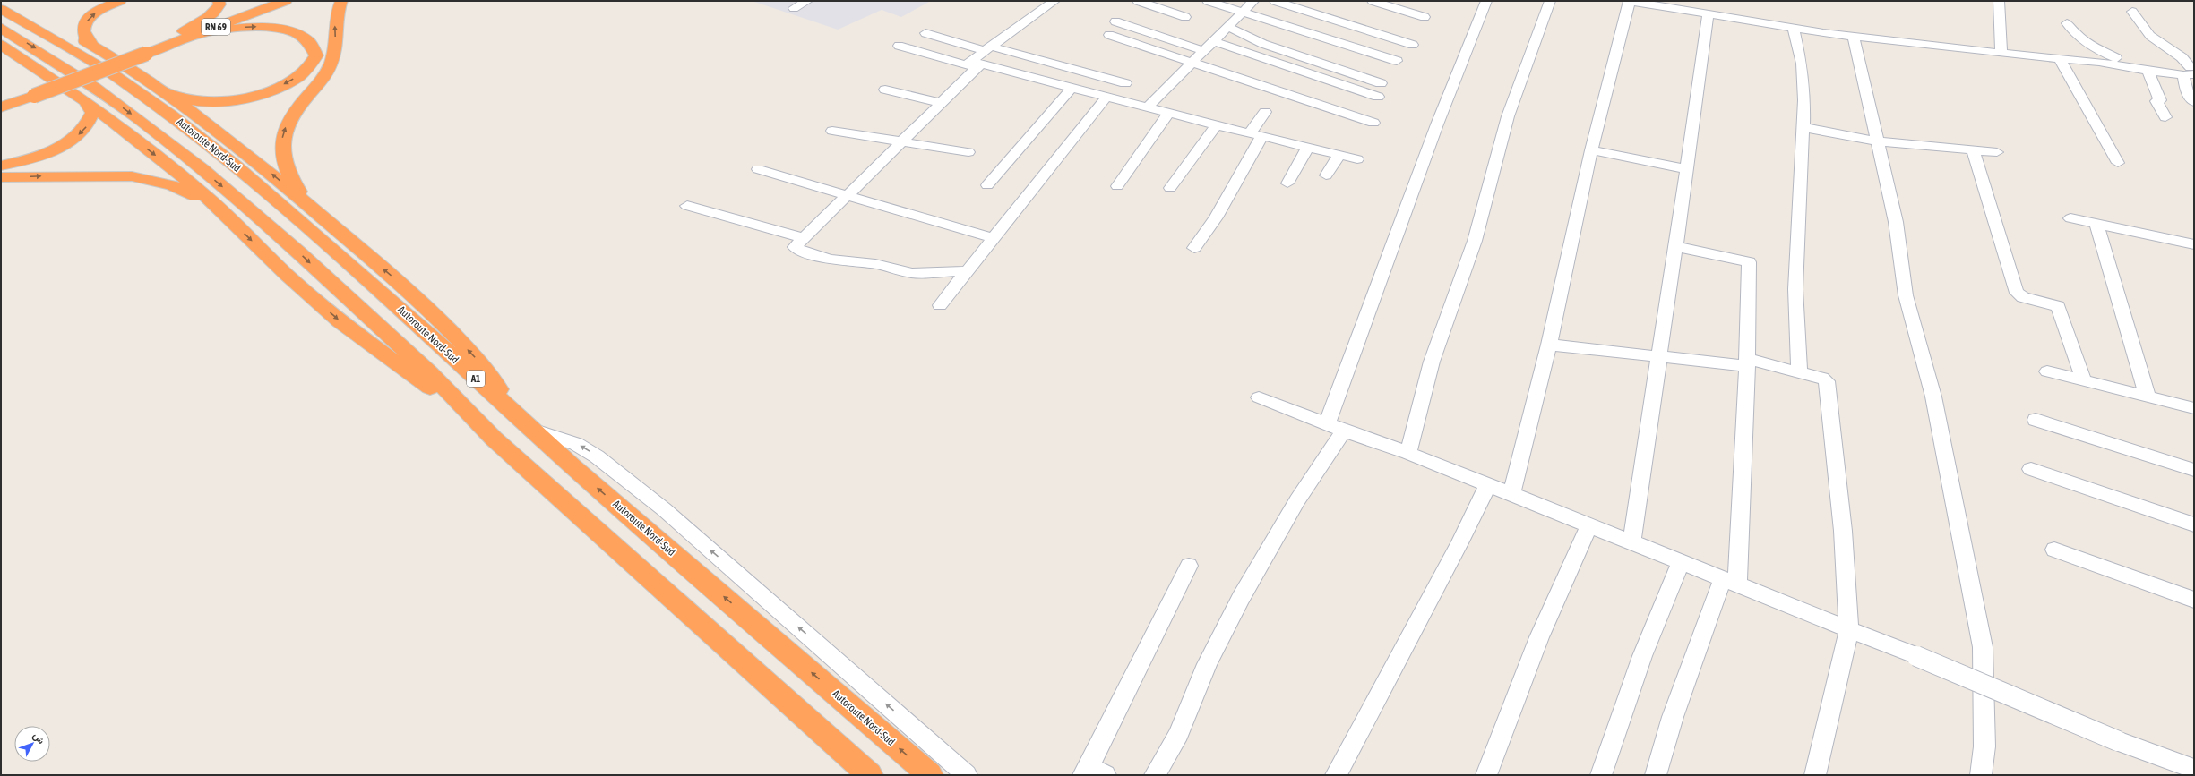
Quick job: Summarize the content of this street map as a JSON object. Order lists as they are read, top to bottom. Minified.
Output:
{"streets":{"highway":["RN 69","Autoroute Nord-Sud","A1"]},"north":"top right"}
